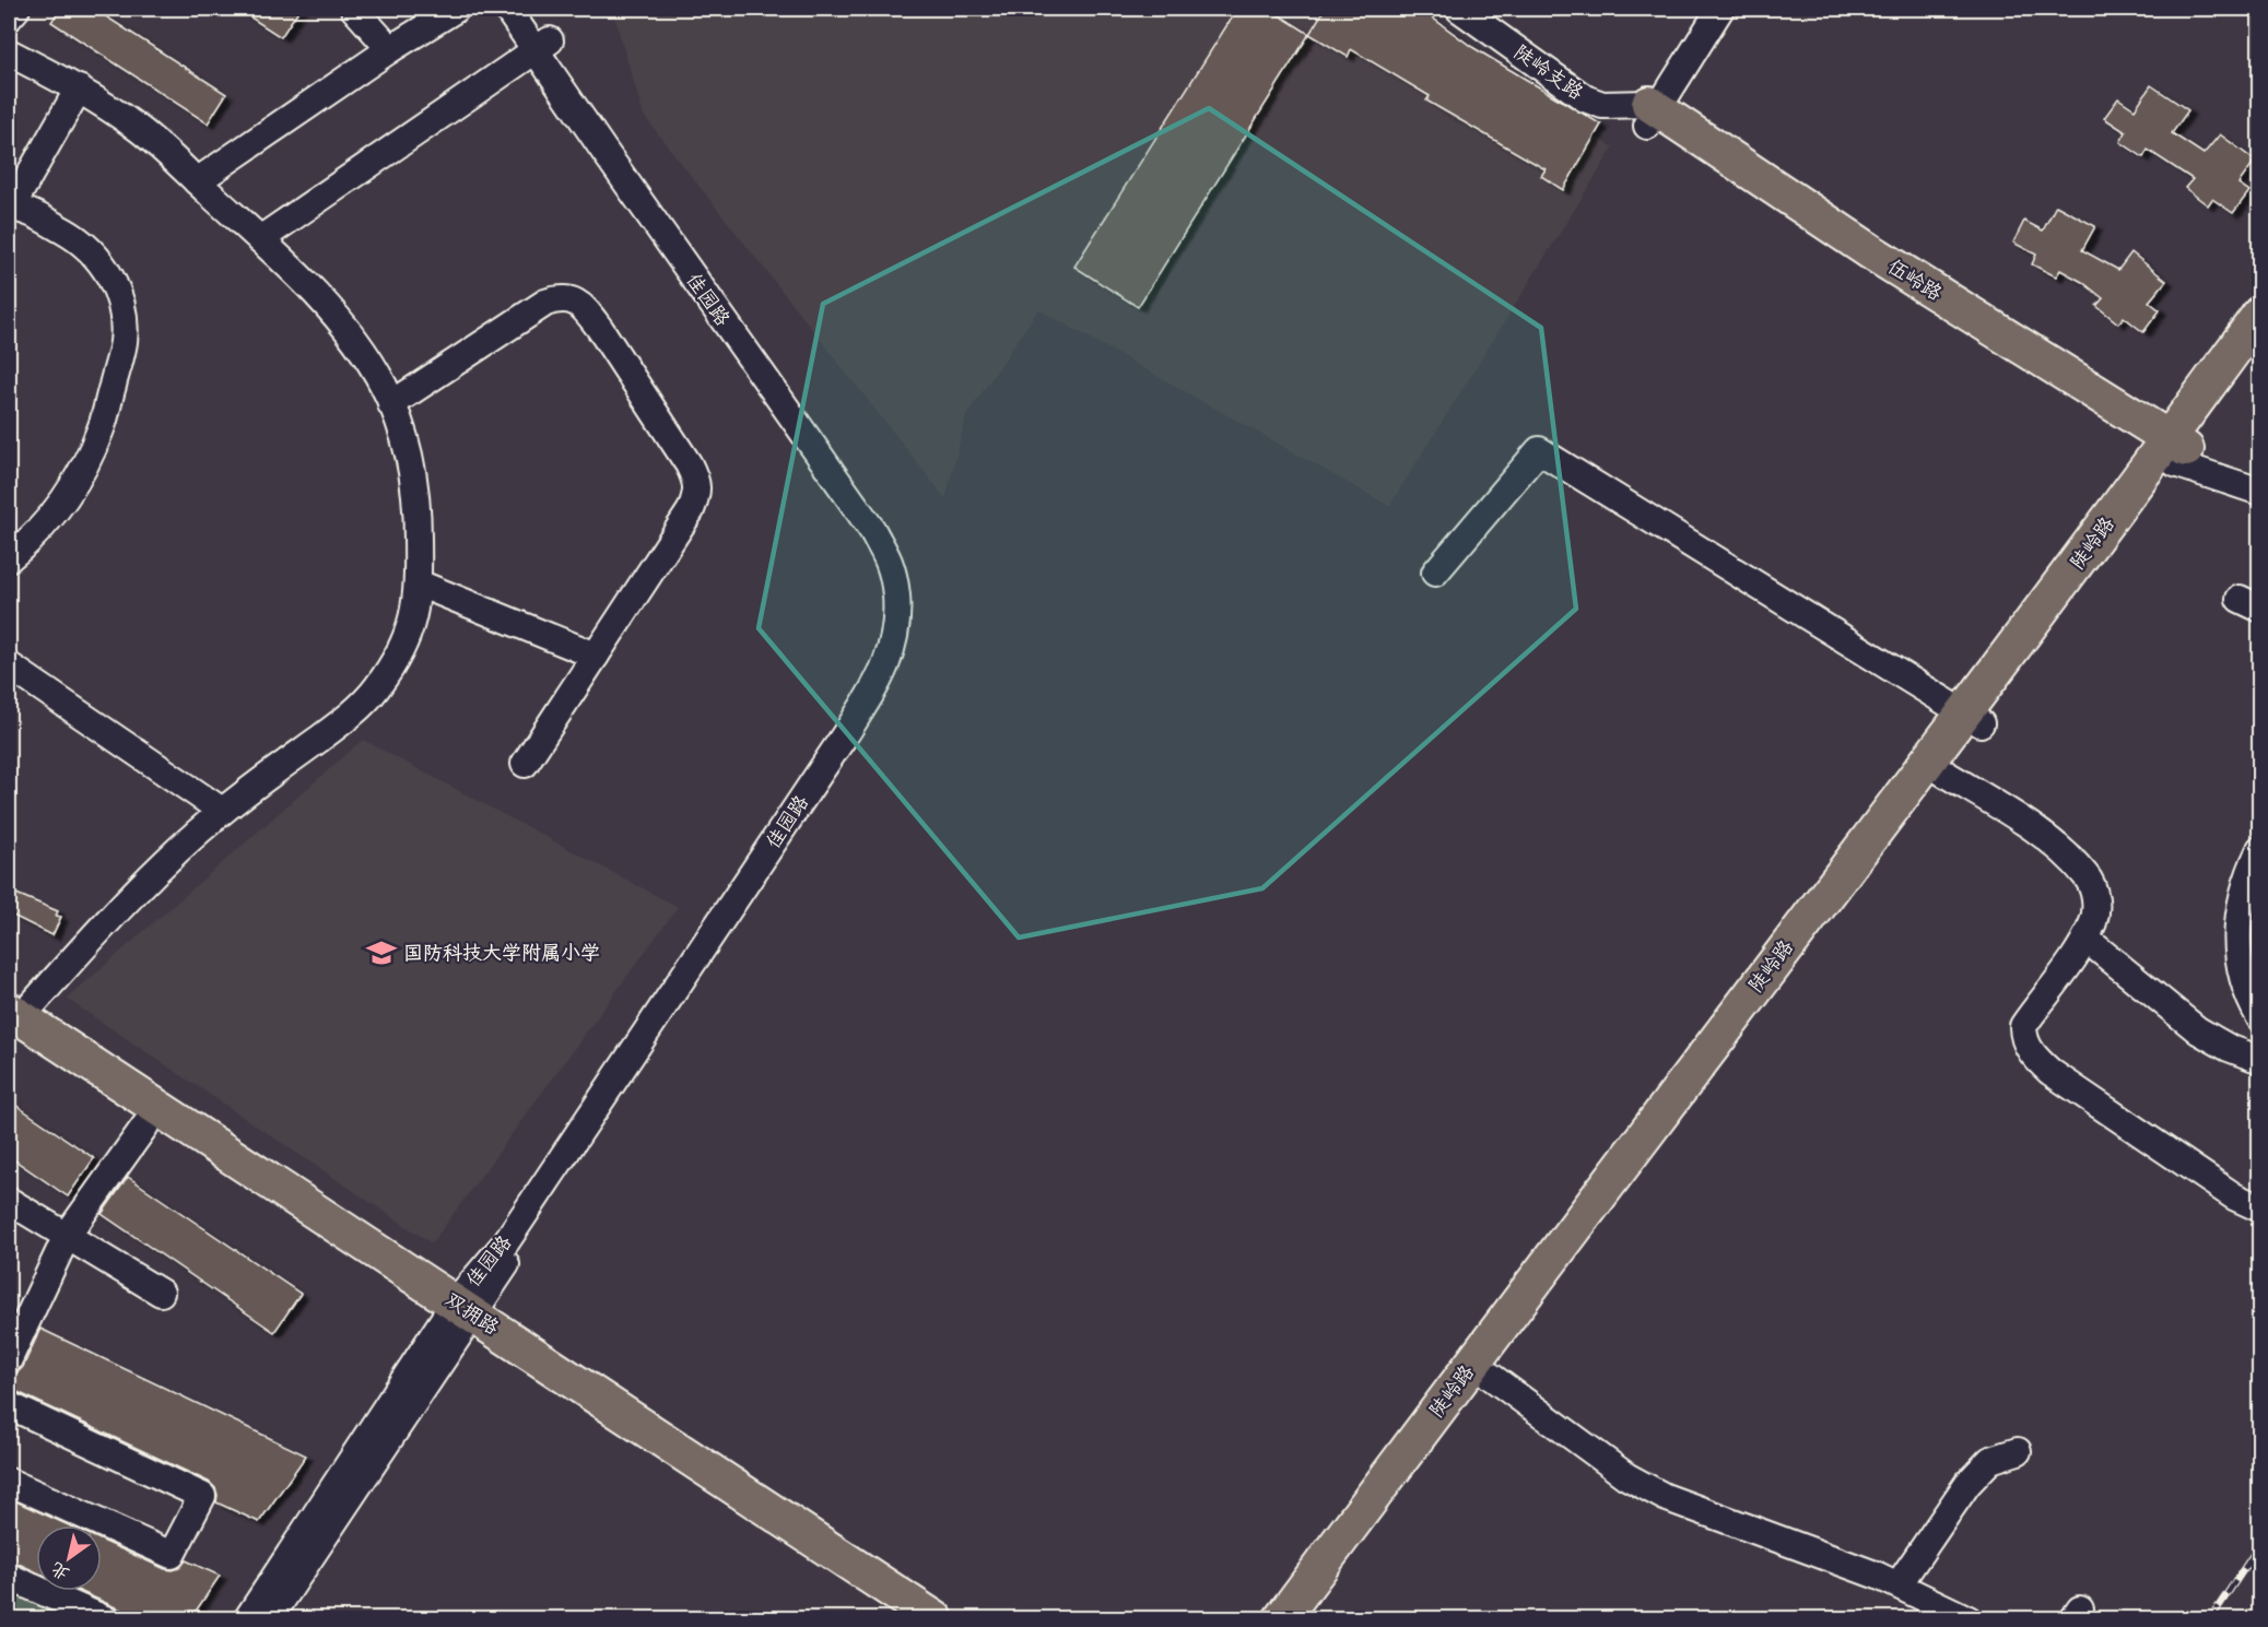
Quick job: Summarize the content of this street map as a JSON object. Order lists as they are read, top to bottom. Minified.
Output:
{"streets":{"main road":["伍岭路","陡岭路","双拥路"],"street":["陡岭支路","佳园路"]},"crossings":[["陡岭支路","伍岭路"],["伍岭路","陡岭路"],["佳园路","双拥路"]],"places":{"school or university":["国防科技大学附属小学"]},"north":"bottom left"}
